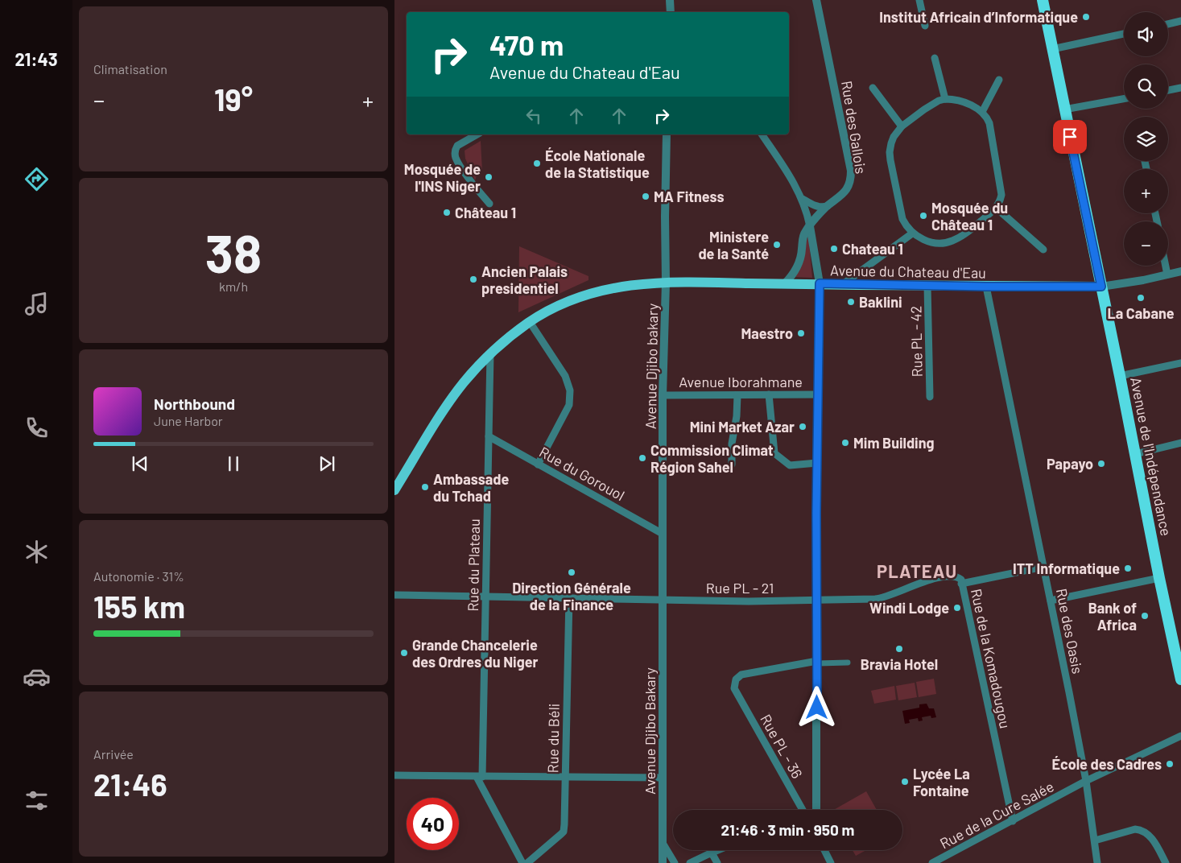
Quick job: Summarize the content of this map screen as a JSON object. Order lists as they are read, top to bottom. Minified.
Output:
{"streets":{"highway":["Avenue de l'Indépendance"],"main road":["Avenue du Chateau d'Eau"],"street":["Rue des Gallois","Rue PL - 42","Avenue Djibo bakary","Avenue Iborahmane","Rue du Gorouol","Rue du Plateau","Rue PL - 21","Rue des Oasis","Rue de la Komadougou","Avenue Djibo Bakary","Rue du Béli","Rue PL - 36","Rue de la Cure Salée"]},"crossings":[["Rue des Gallois","Avenue du Chateau d'Eau"],["Avenue du Chateau d'Eau","Rue PL - 42"],["Avenue du Chateau d'Eau","Avenue Djibo bakary"],["Avenue du Chateau d'Eau","Avenue de l'Indépendance"],["Avenue du Chateau d'Eau","Rue du Plateau"],["Avenue du Chateau d'Eau","Rue des Oasis"],["Avenue Djibo bakary","Avenue Iborahmane"],["Avenue Djibo bakary","Rue du Gorouol"],["Avenue Djibo bakary","Rue PL - 21"],["Avenue Djibo bakary","Avenue Djibo Bakary"],["Rue du Gorouol","Rue du Plateau"],["Rue du Plateau","Rue PL - 21"],["Rue PL - 21","Rue de la Komadougou"],["Rue PL - 21","Avenue Djibo Bakary"],["Rue PL - 21","Rue du Béli"],["Rue des Oasis","Rue de la Komadougou"],["Rue des Oasis","Rue de la Cure Salée"],["Rue de la Komadougou","Rue de la Cure Salée"]],"districts":["PLATEAU"],"places":["Institut Africain d’Informatique","École Nationale de la Statistique","Mosquée de l'INS Niger","MA Fitness","Château 1","Mosquée du Château 1","Ministere de la Santé","Chateau 1","Ancien Palais presidentiel","La Cabane","Baklini","Maestro","Mini Market Azar","Mim Building","Commission Climat Région Sahel","Papayo","Ambassade du Tchad","ITT Informatique","Direction Générale de la Finance","Windi Lodge","Bank of Africa","Bravia Hotel","Grande Chancelerie des Ordres du Niger","École des Cadres","Lycée La Fontaine"],"page":{"tabs":"21:43","tile":["Climatisation",["38","km/h"],["Autonomie · 31%","155 km"],["Arrivée","21:46"]],"map_buttons":["+","−"],"turn":["470 m","Avenue du Chateau d'Eau"],"heat":["−","19°","+"],"song":["Northbound","June Harbor"],"limit":"40","trip":"21:46 · 3 min · 950 m"}}
